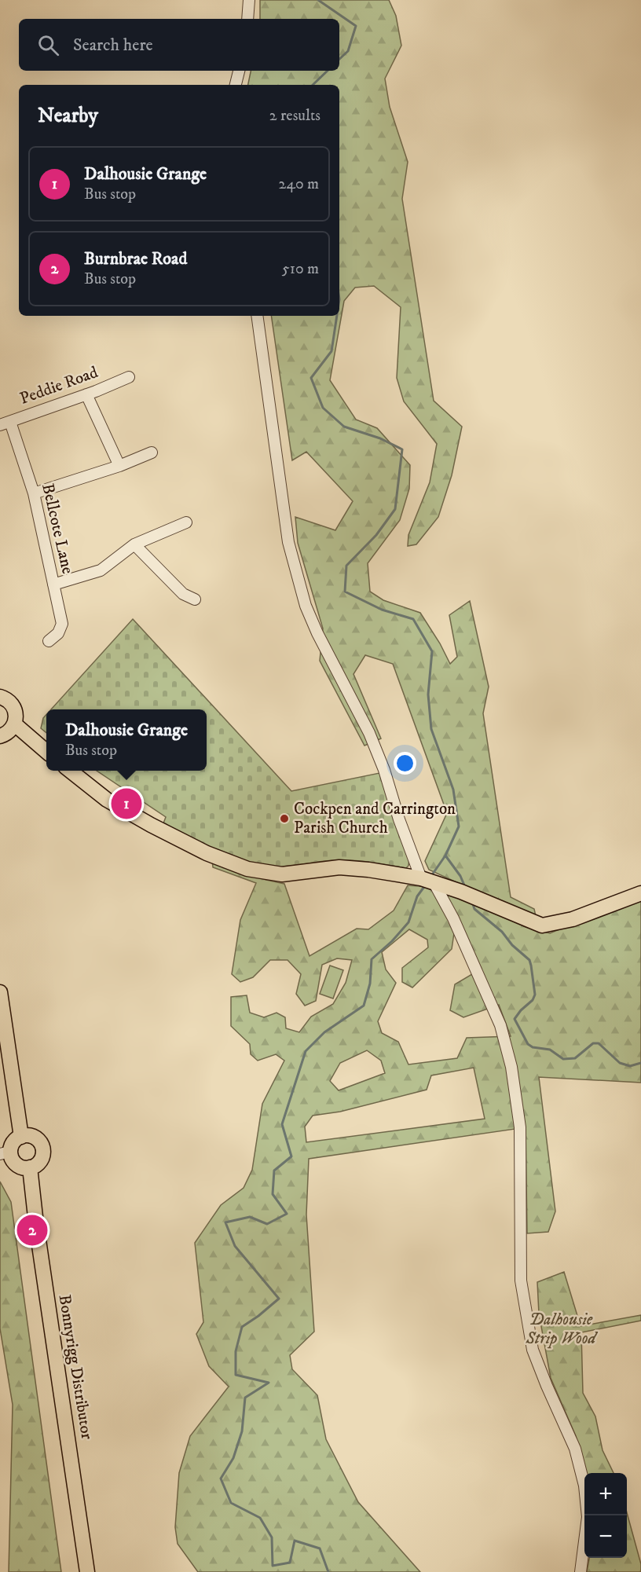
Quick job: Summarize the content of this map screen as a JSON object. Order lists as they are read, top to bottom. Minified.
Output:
{"streets":{"main road":["Bonnyrigg Distributor"],"street":["Peddie Road","Bellcote Lane"]},"crossings":[["Peddie Road","Bellcote Lane"]],"parks":["Dalhousie Strip Wood"],"places":["Cockpen and Carrington Parish Church"],"page":{"search":"Search here","heading":["Nearby","2 results"],"list":[{"mark":"1","name":"Dalhousie Grange","note":"Bus stop","value":"240 m"},{"mark":"2","name":"Burnbrae Road","note":"Bus stop","value":"510 m"}],"popup":["Dalhousie Grange","Bus stop"],"pins":["1","2"],"map_buttons":["+","−"]}}
